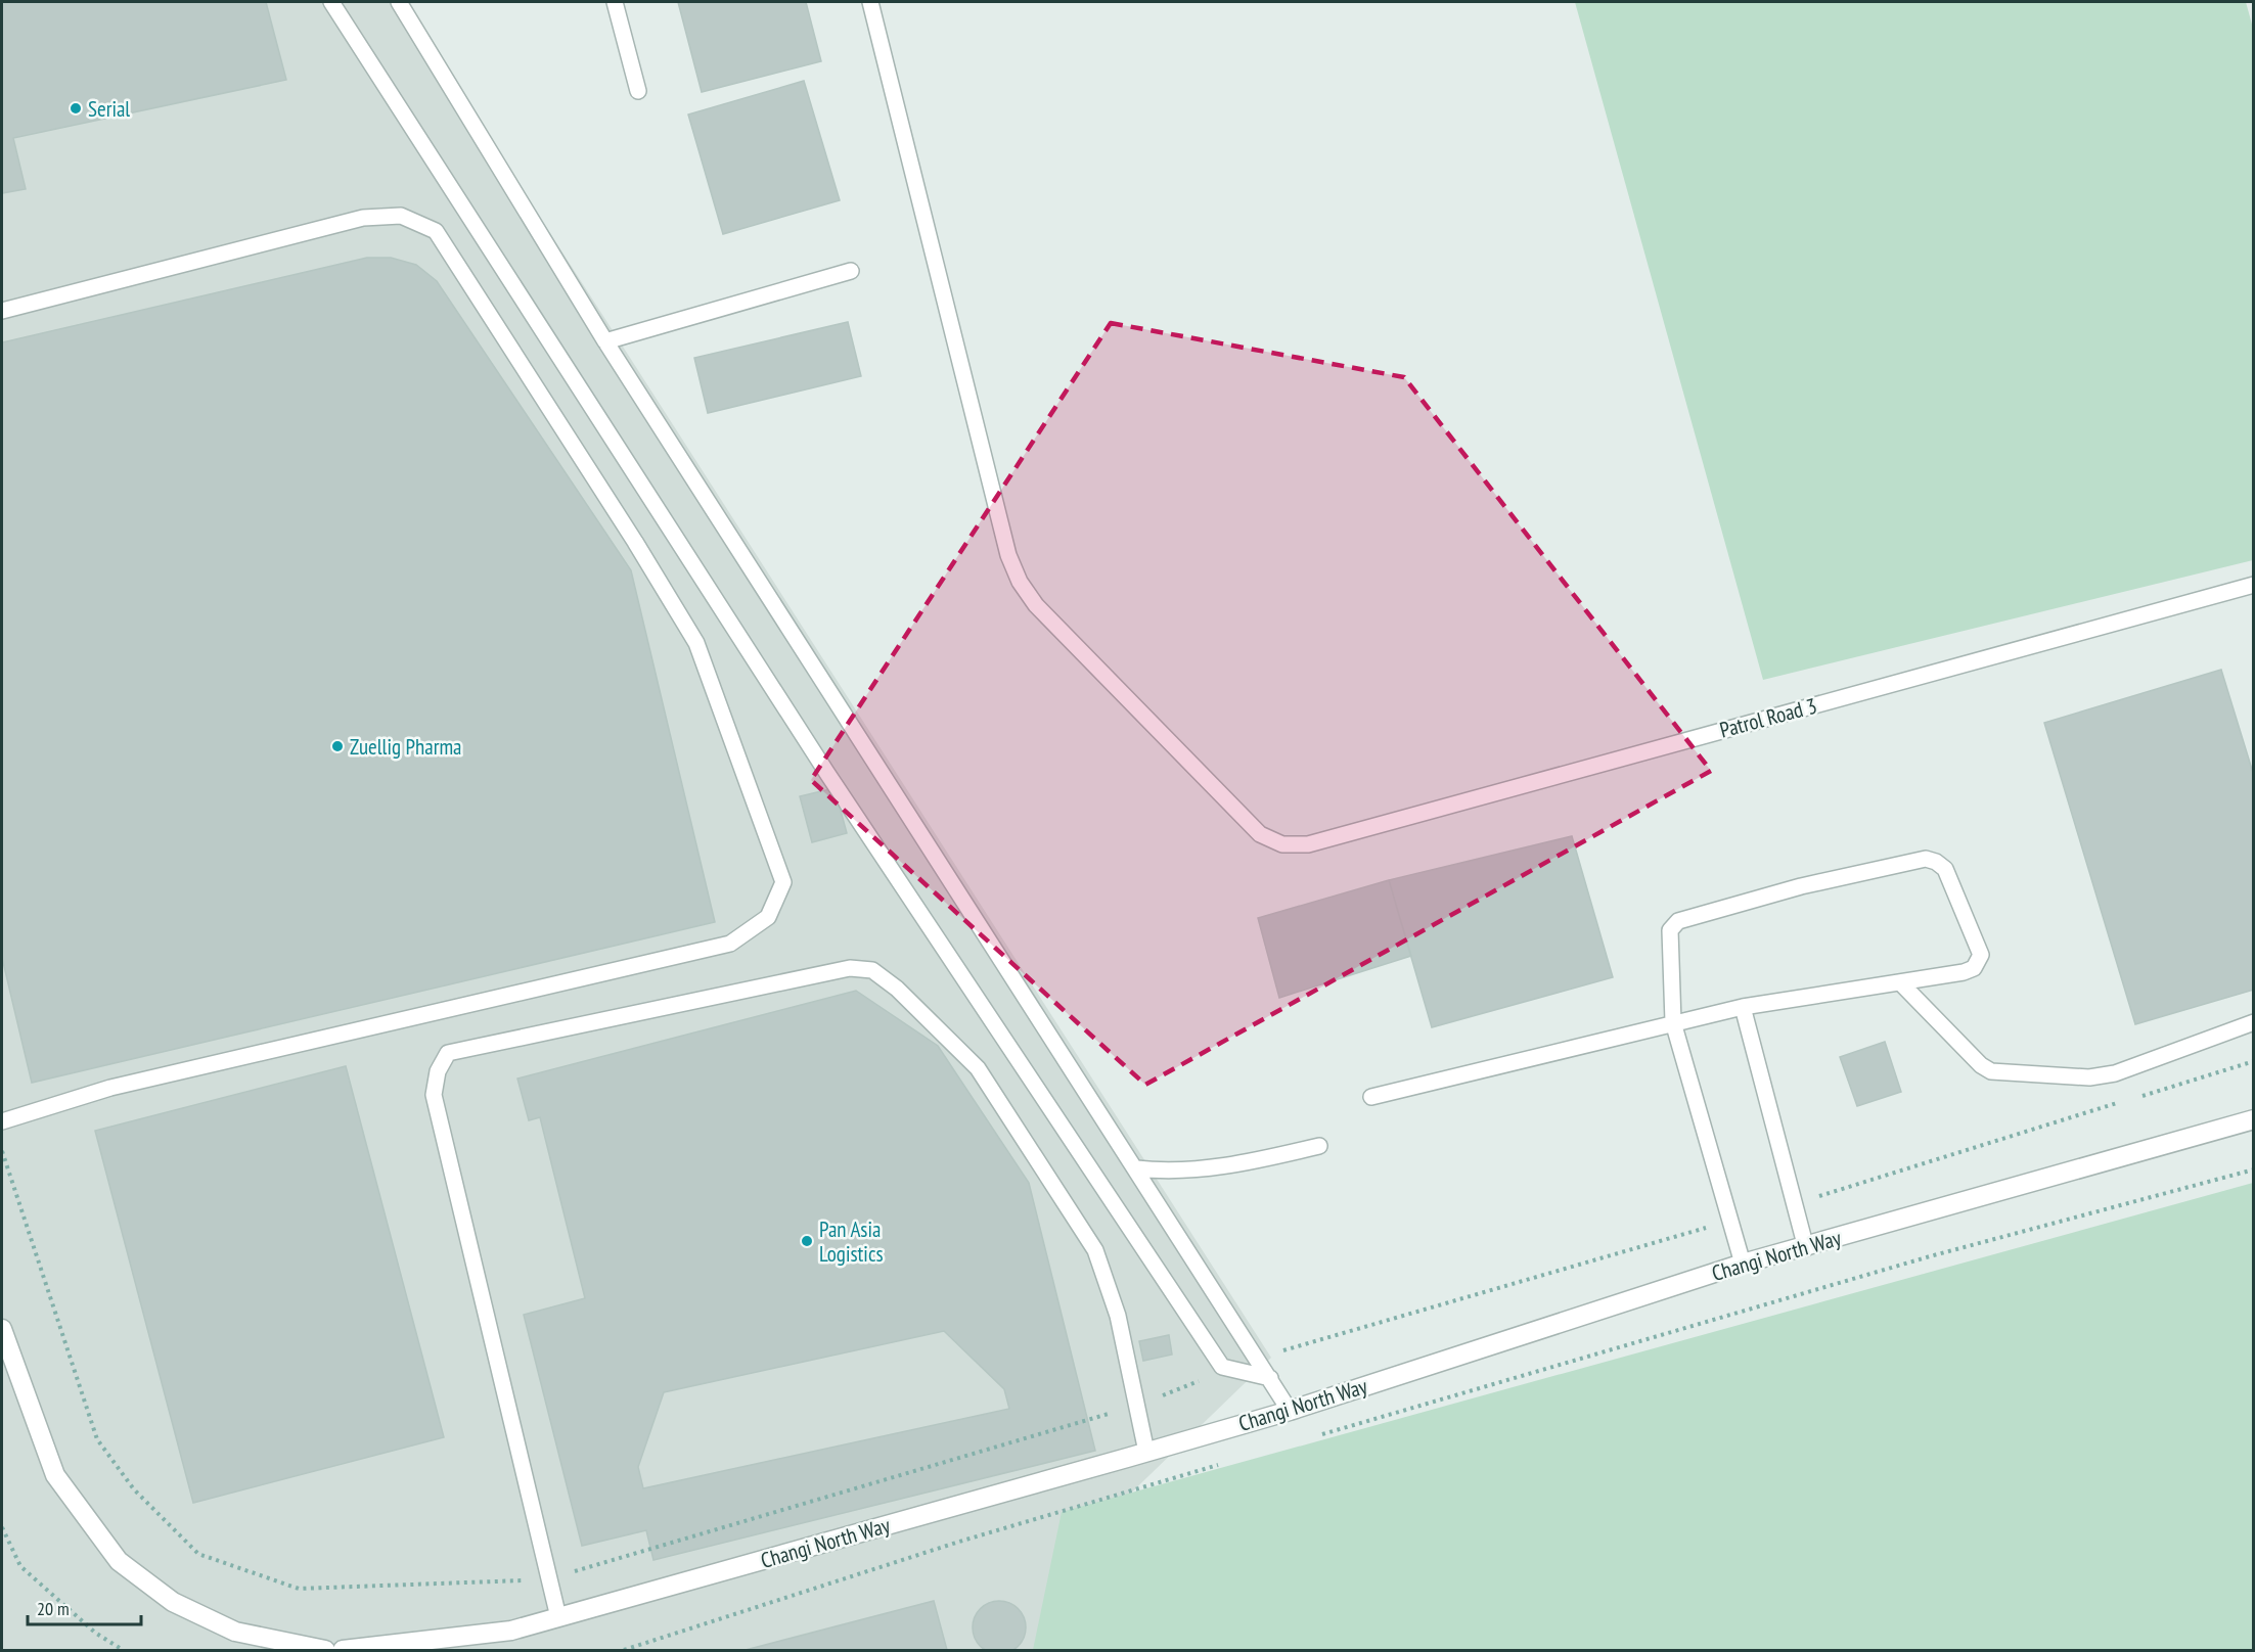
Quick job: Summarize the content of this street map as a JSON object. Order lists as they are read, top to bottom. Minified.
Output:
{"streets":{"street":["Changi North Way"],"lane":["Patrol Road 3"]},"places":["Serial","Zuellig Pharma","Pan Asia Logistics"],"scale_bar":"20 m"}
